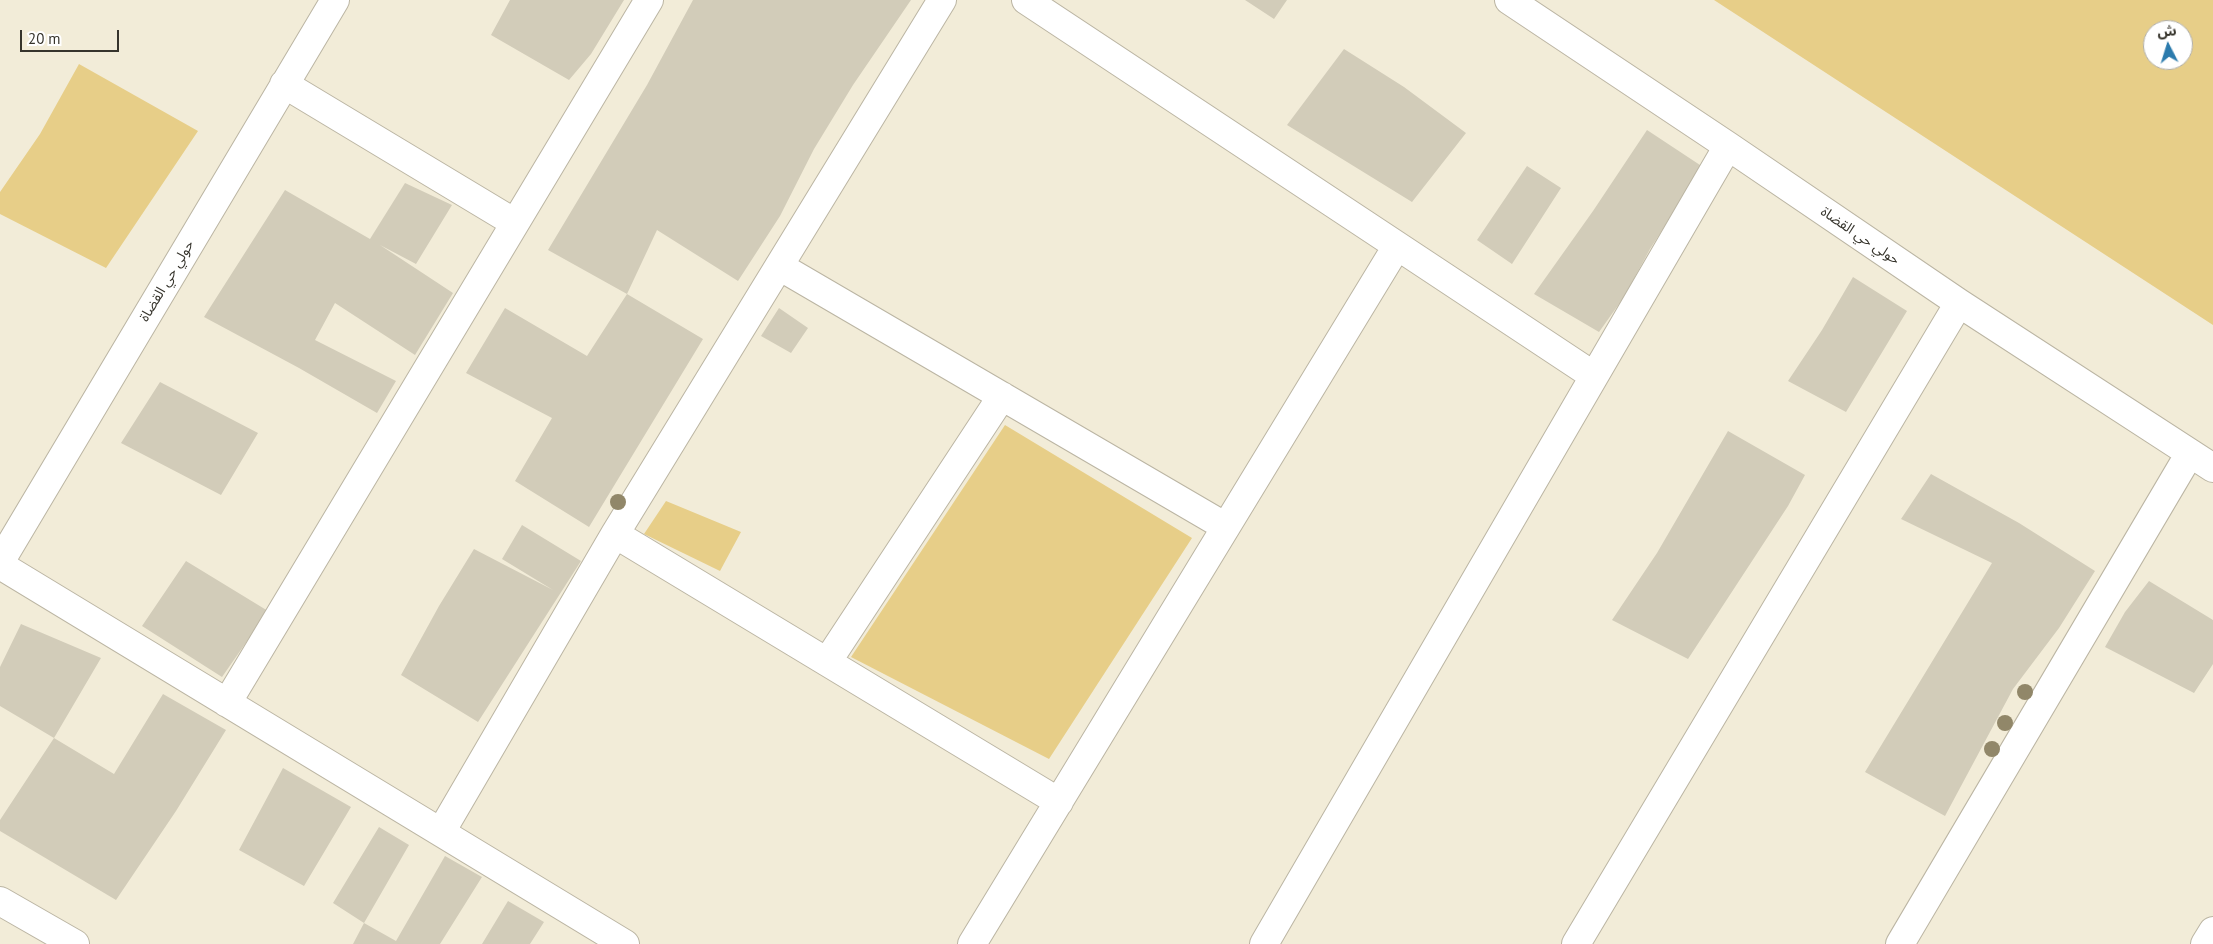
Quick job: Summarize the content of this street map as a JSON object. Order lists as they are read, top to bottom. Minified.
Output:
{"streets":{"street":["حولي حي القضاة"]},"scale_bar":"20 m","north":"top"}
